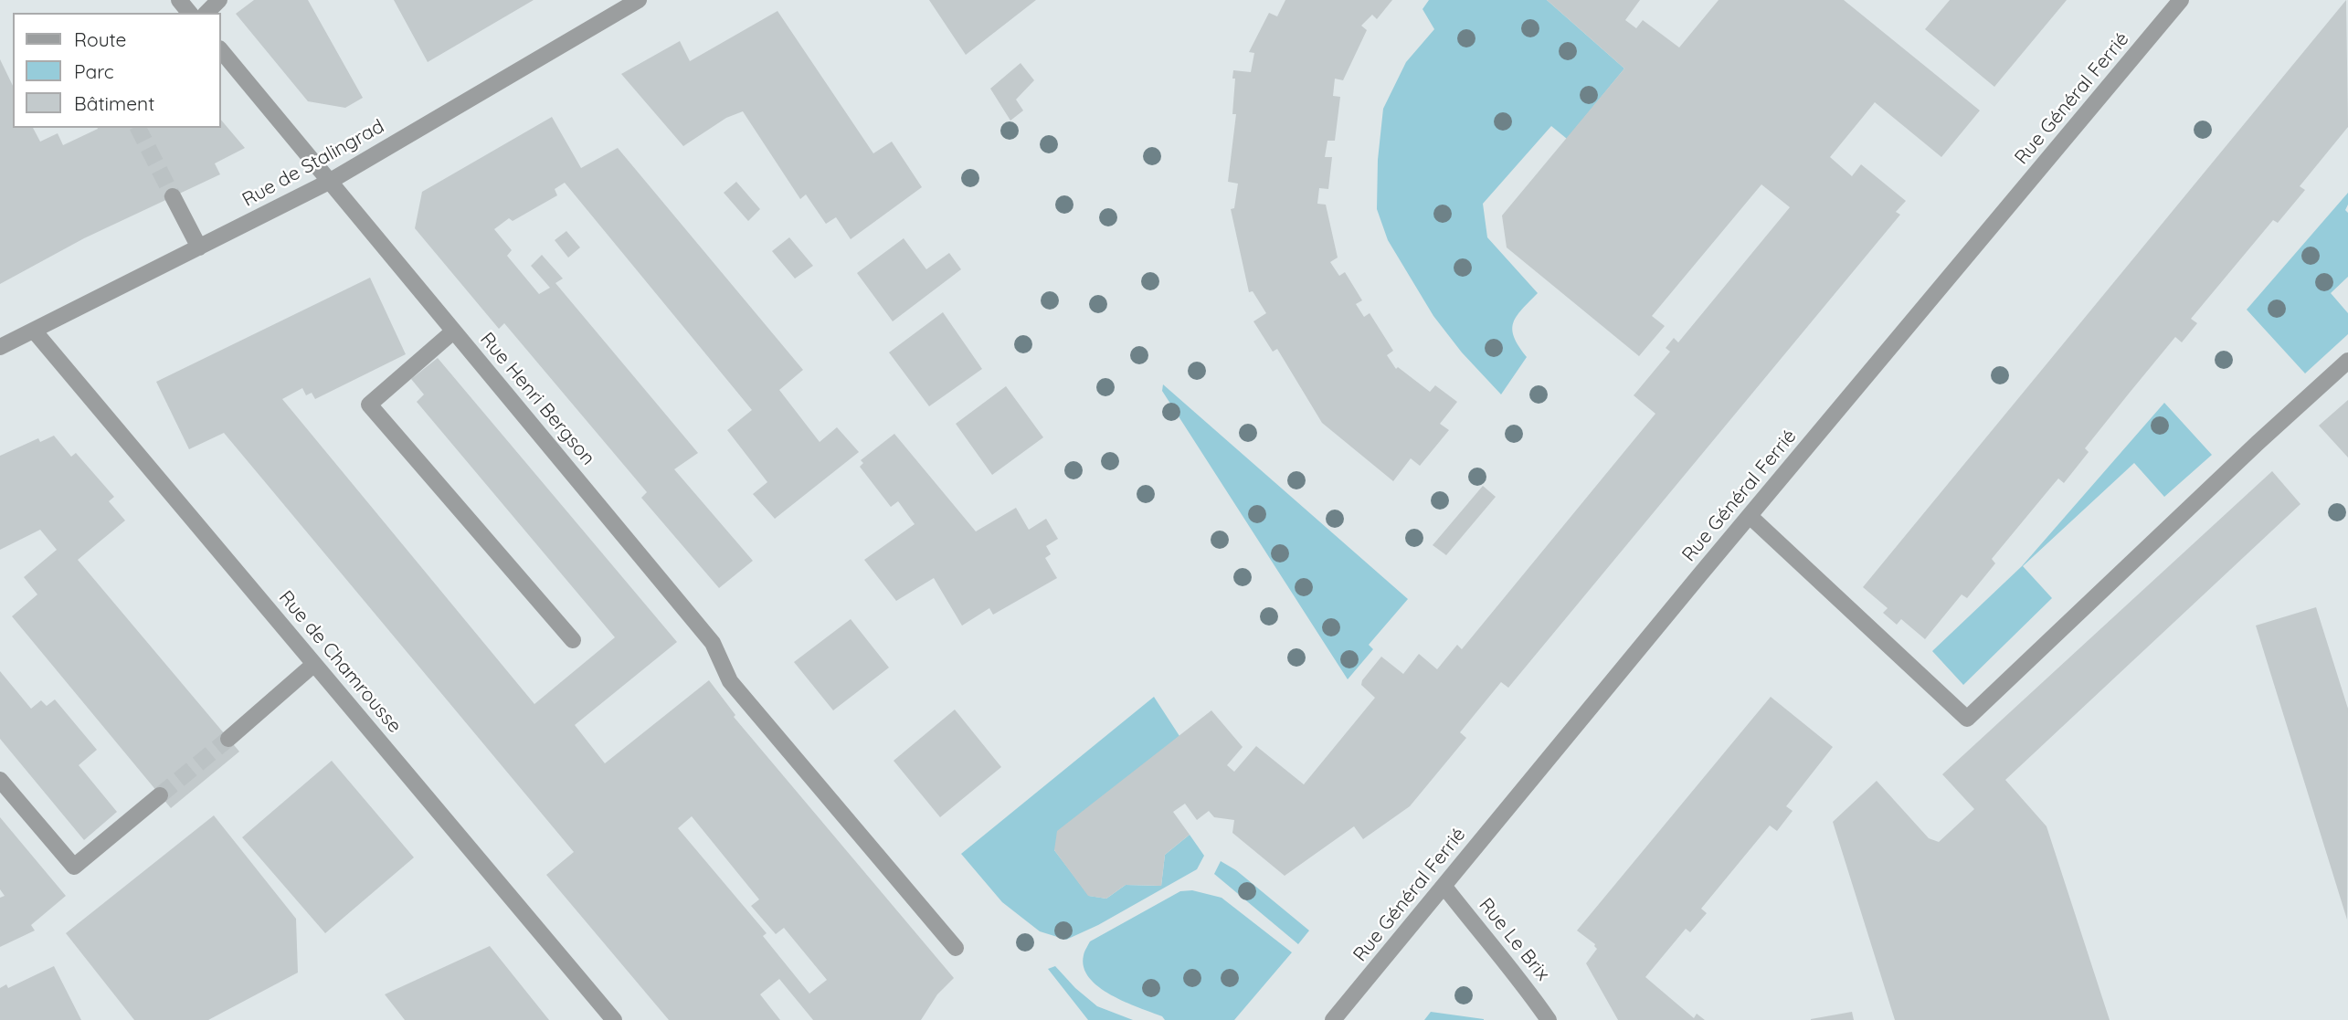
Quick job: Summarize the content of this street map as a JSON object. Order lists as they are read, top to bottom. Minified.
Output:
{"streets":{"street":["Rue Général Ferrié","Rue de Stalingrad","Rue Henri Bergson","Rue de Chamrousse","Rue Le Brix"]},"crossings":[["Rue Général Ferrié","Rue Le Brix"],["Rue de Stalingrad","Rue Henri Bergson"],["Rue de Stalingrad","Rue de Chamrousse"]],"legend":["Route","Parc","Bâtiment"]}
